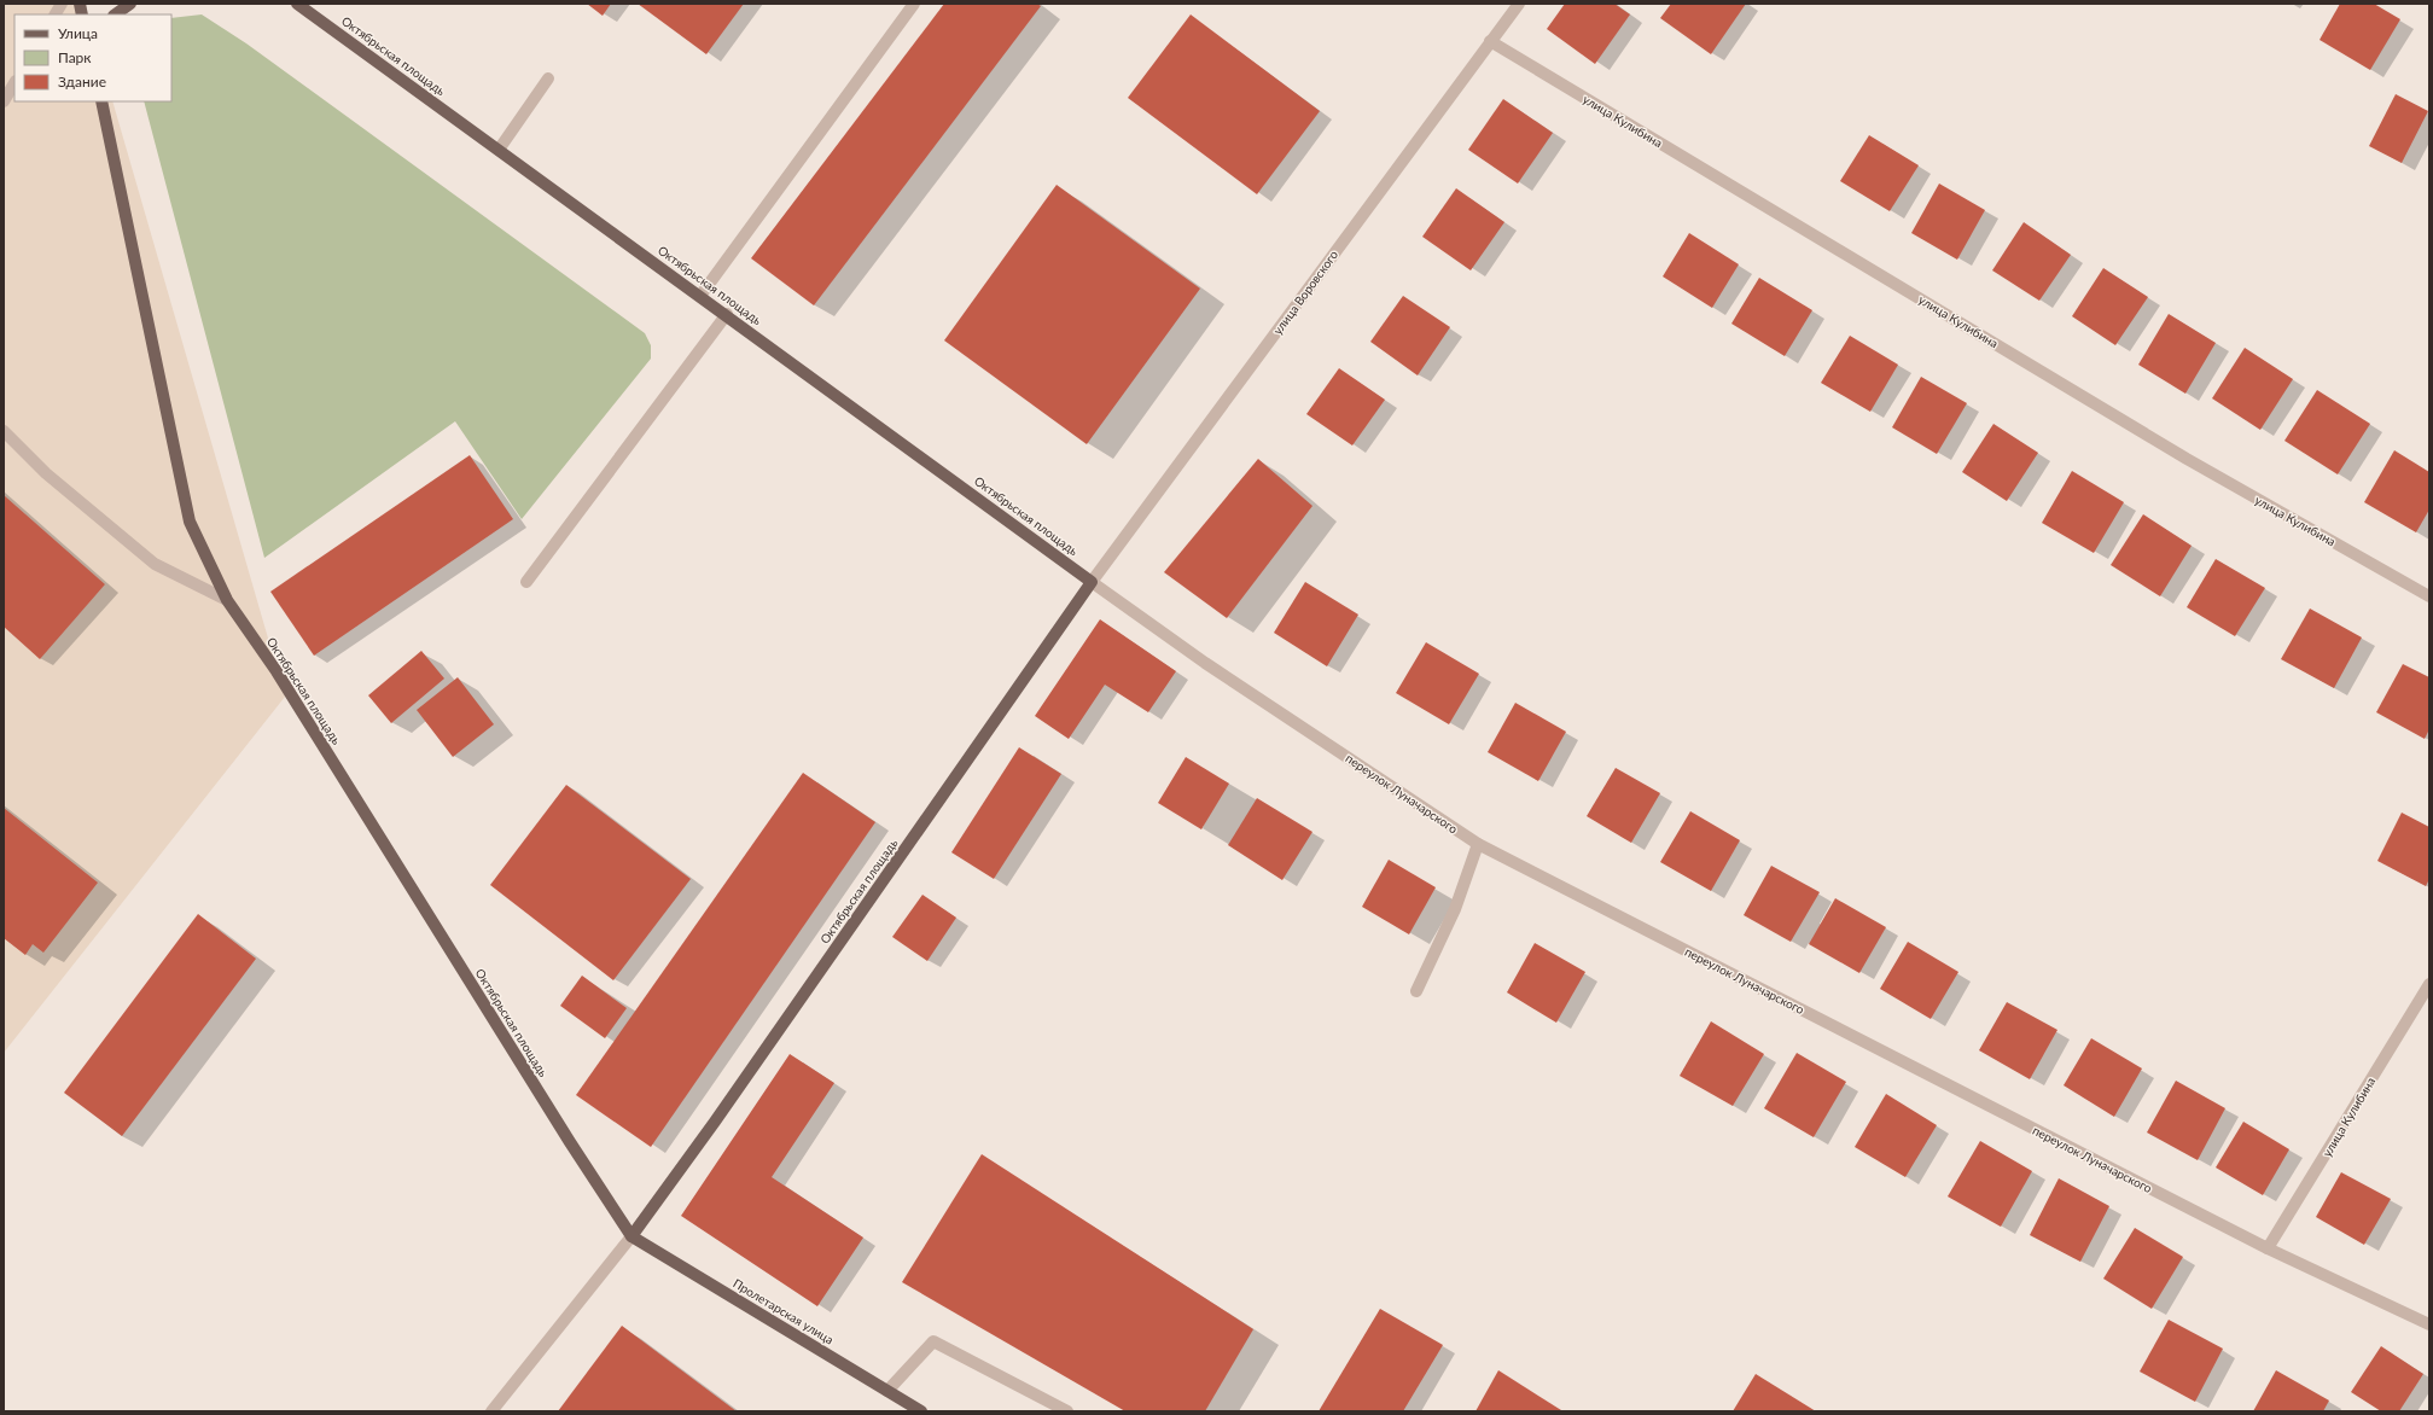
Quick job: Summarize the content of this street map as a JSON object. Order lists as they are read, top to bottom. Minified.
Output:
{"streets":{"main road":["Октябрьская площадь","Пролетарская улица"],"street":["улица Кулибина","улица Воровского","переулок Луначарского"]},"crossings":[["Октябрьская площадь","улица Воровского"],["Октябрьская площадь","переулок Луначарского"],["Октябрьская площадь","Пролетарская улица"],["улица Кулибина","улица Воровского"],["улица Кулибина","переулок Луначарского"],["улица Воровского","переулок Луначарского"]],"legend":["Улица","Парк","Здание"]}
